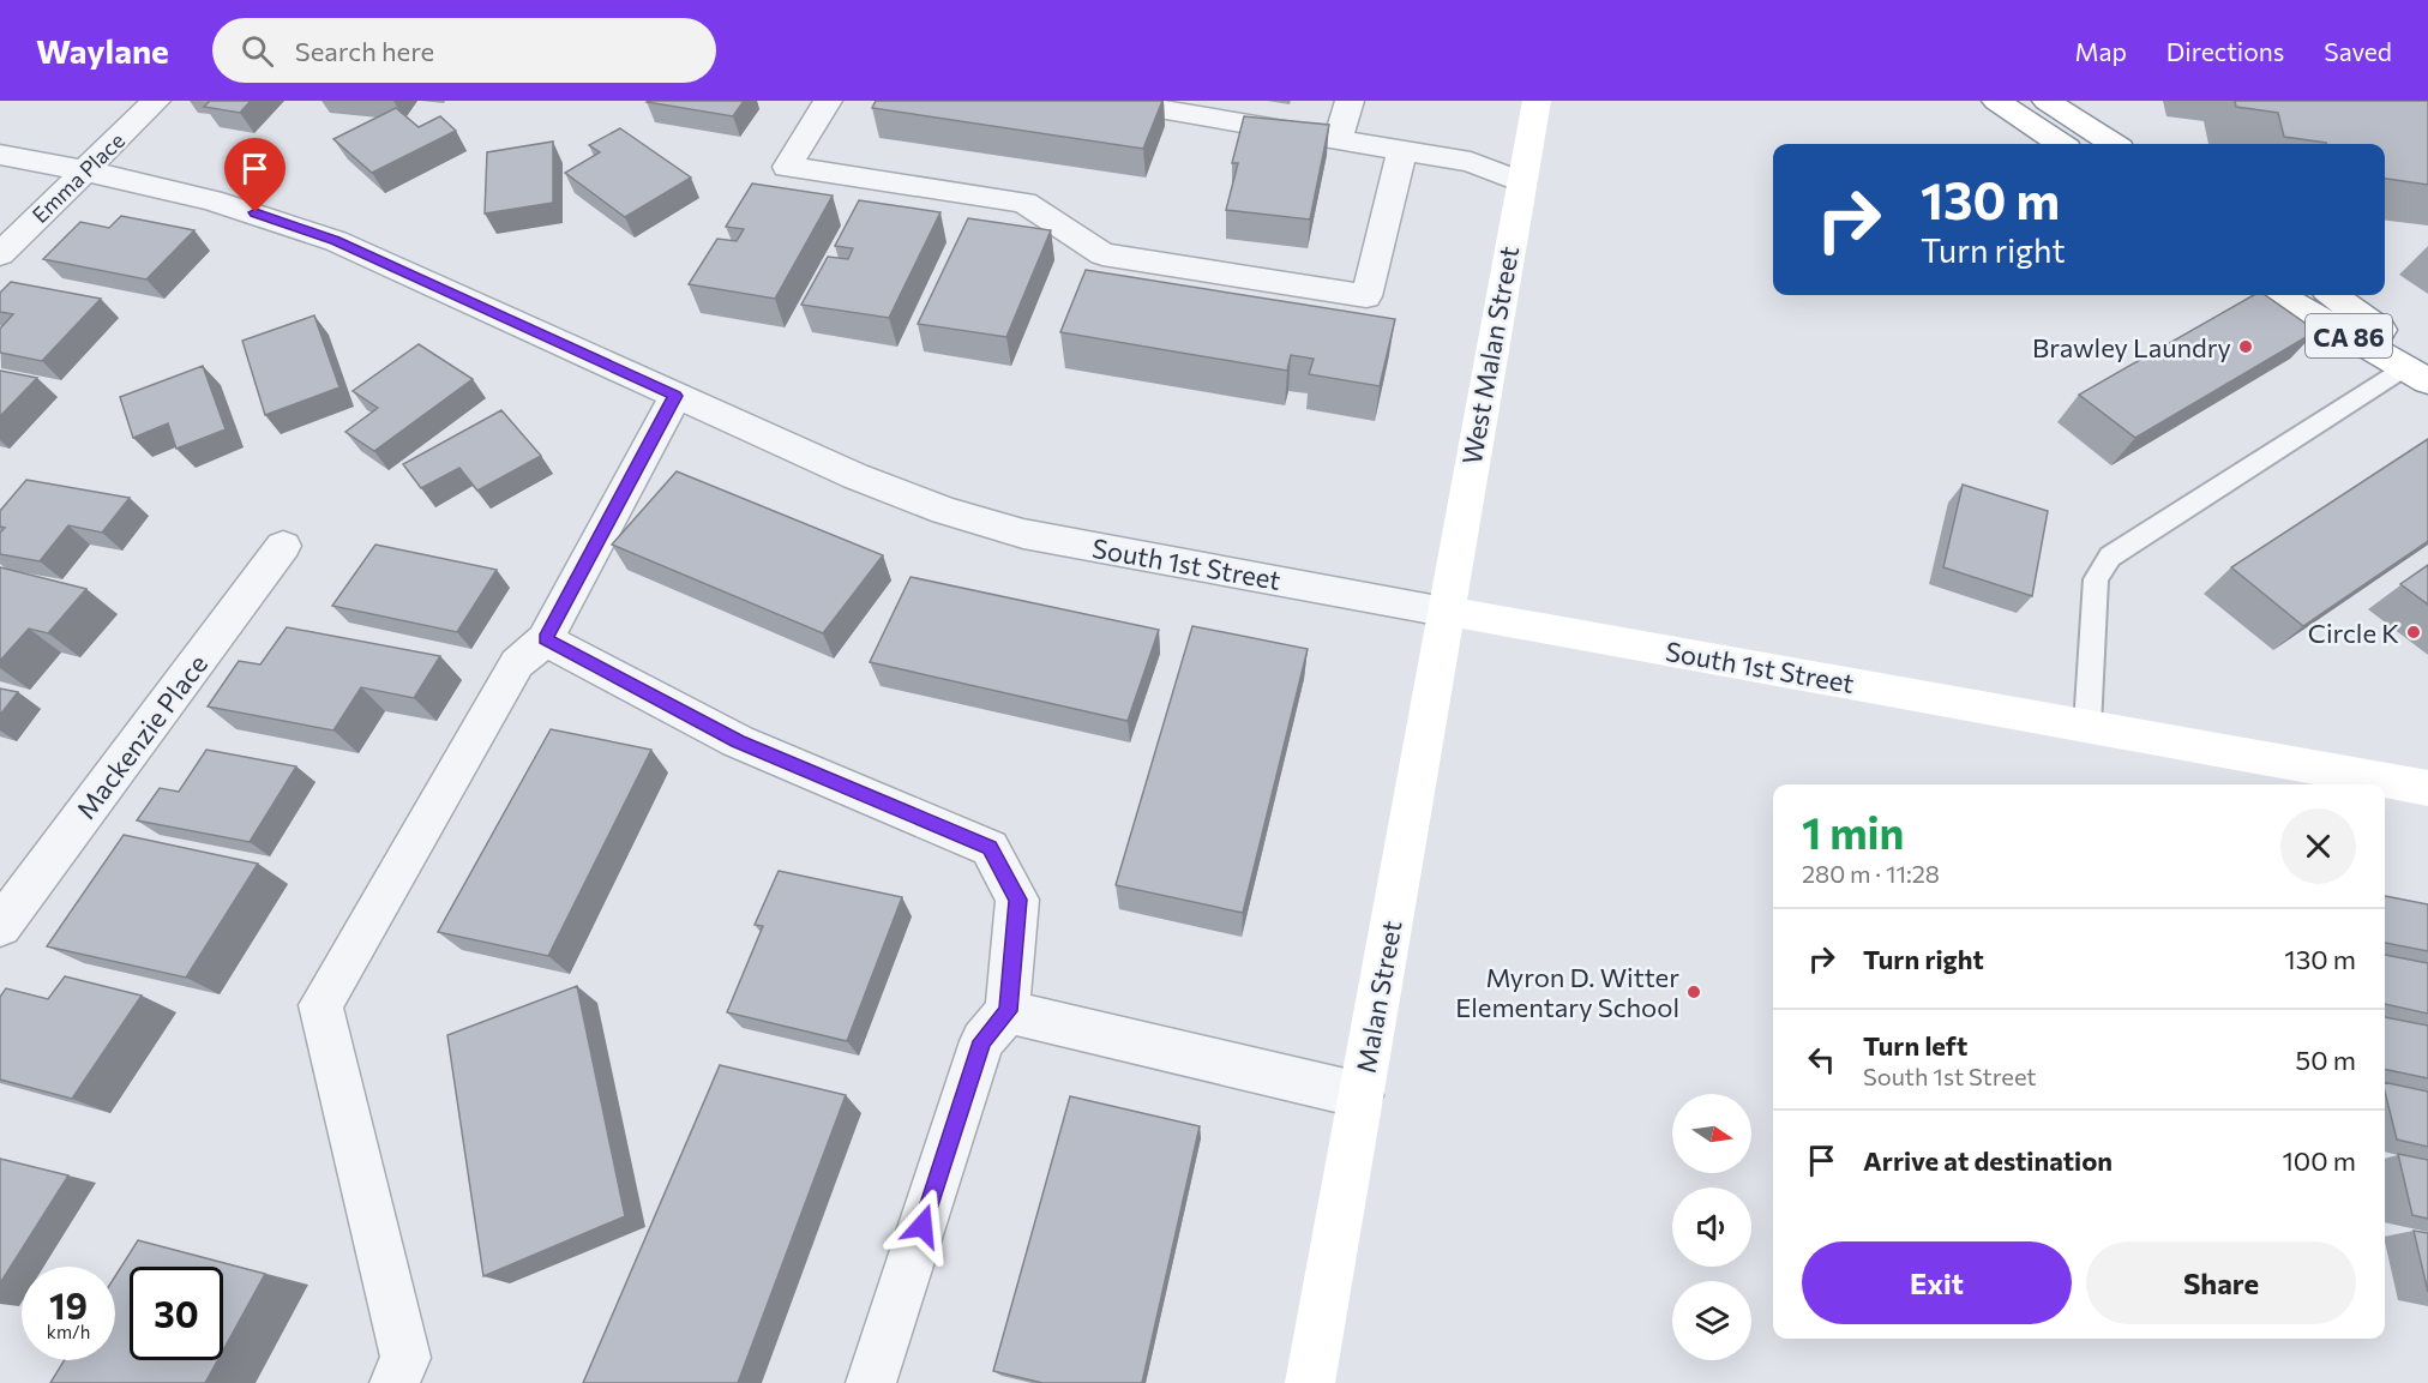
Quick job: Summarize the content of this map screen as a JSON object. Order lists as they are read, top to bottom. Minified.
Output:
{"streets":{"main road":["CA 86","West Malan Street","South 1st Street","Malan Street"],"street":["Emma Place","Mackenzie Place"]},"crossings":[["Emma Place","South 1st Street"],["West Malan Street","South 1st Street"],["West Malan Street","Malan Street"],["South 1st Street","Malan Street"]],"places":["Brawley Laundry","Circle K","Myron D. Witter Elementary School"],"north":"right","page":{"header":"Waylane","search":"Search here","nav":["Map","Directions","Saved"],"turn":["130 m","Turn right"],"heading":["1 min","280 m · 11:28"],"list":[{"name":"Turn right","value":"130 m"},{"name":"Turn left","note":"South 1st Street","value":"50 m"},{"name":"Arrive at destination","value":"100 m"}],"buttons":["Exit","Share"],"speed":"19 km/h","limit":"30"}}
